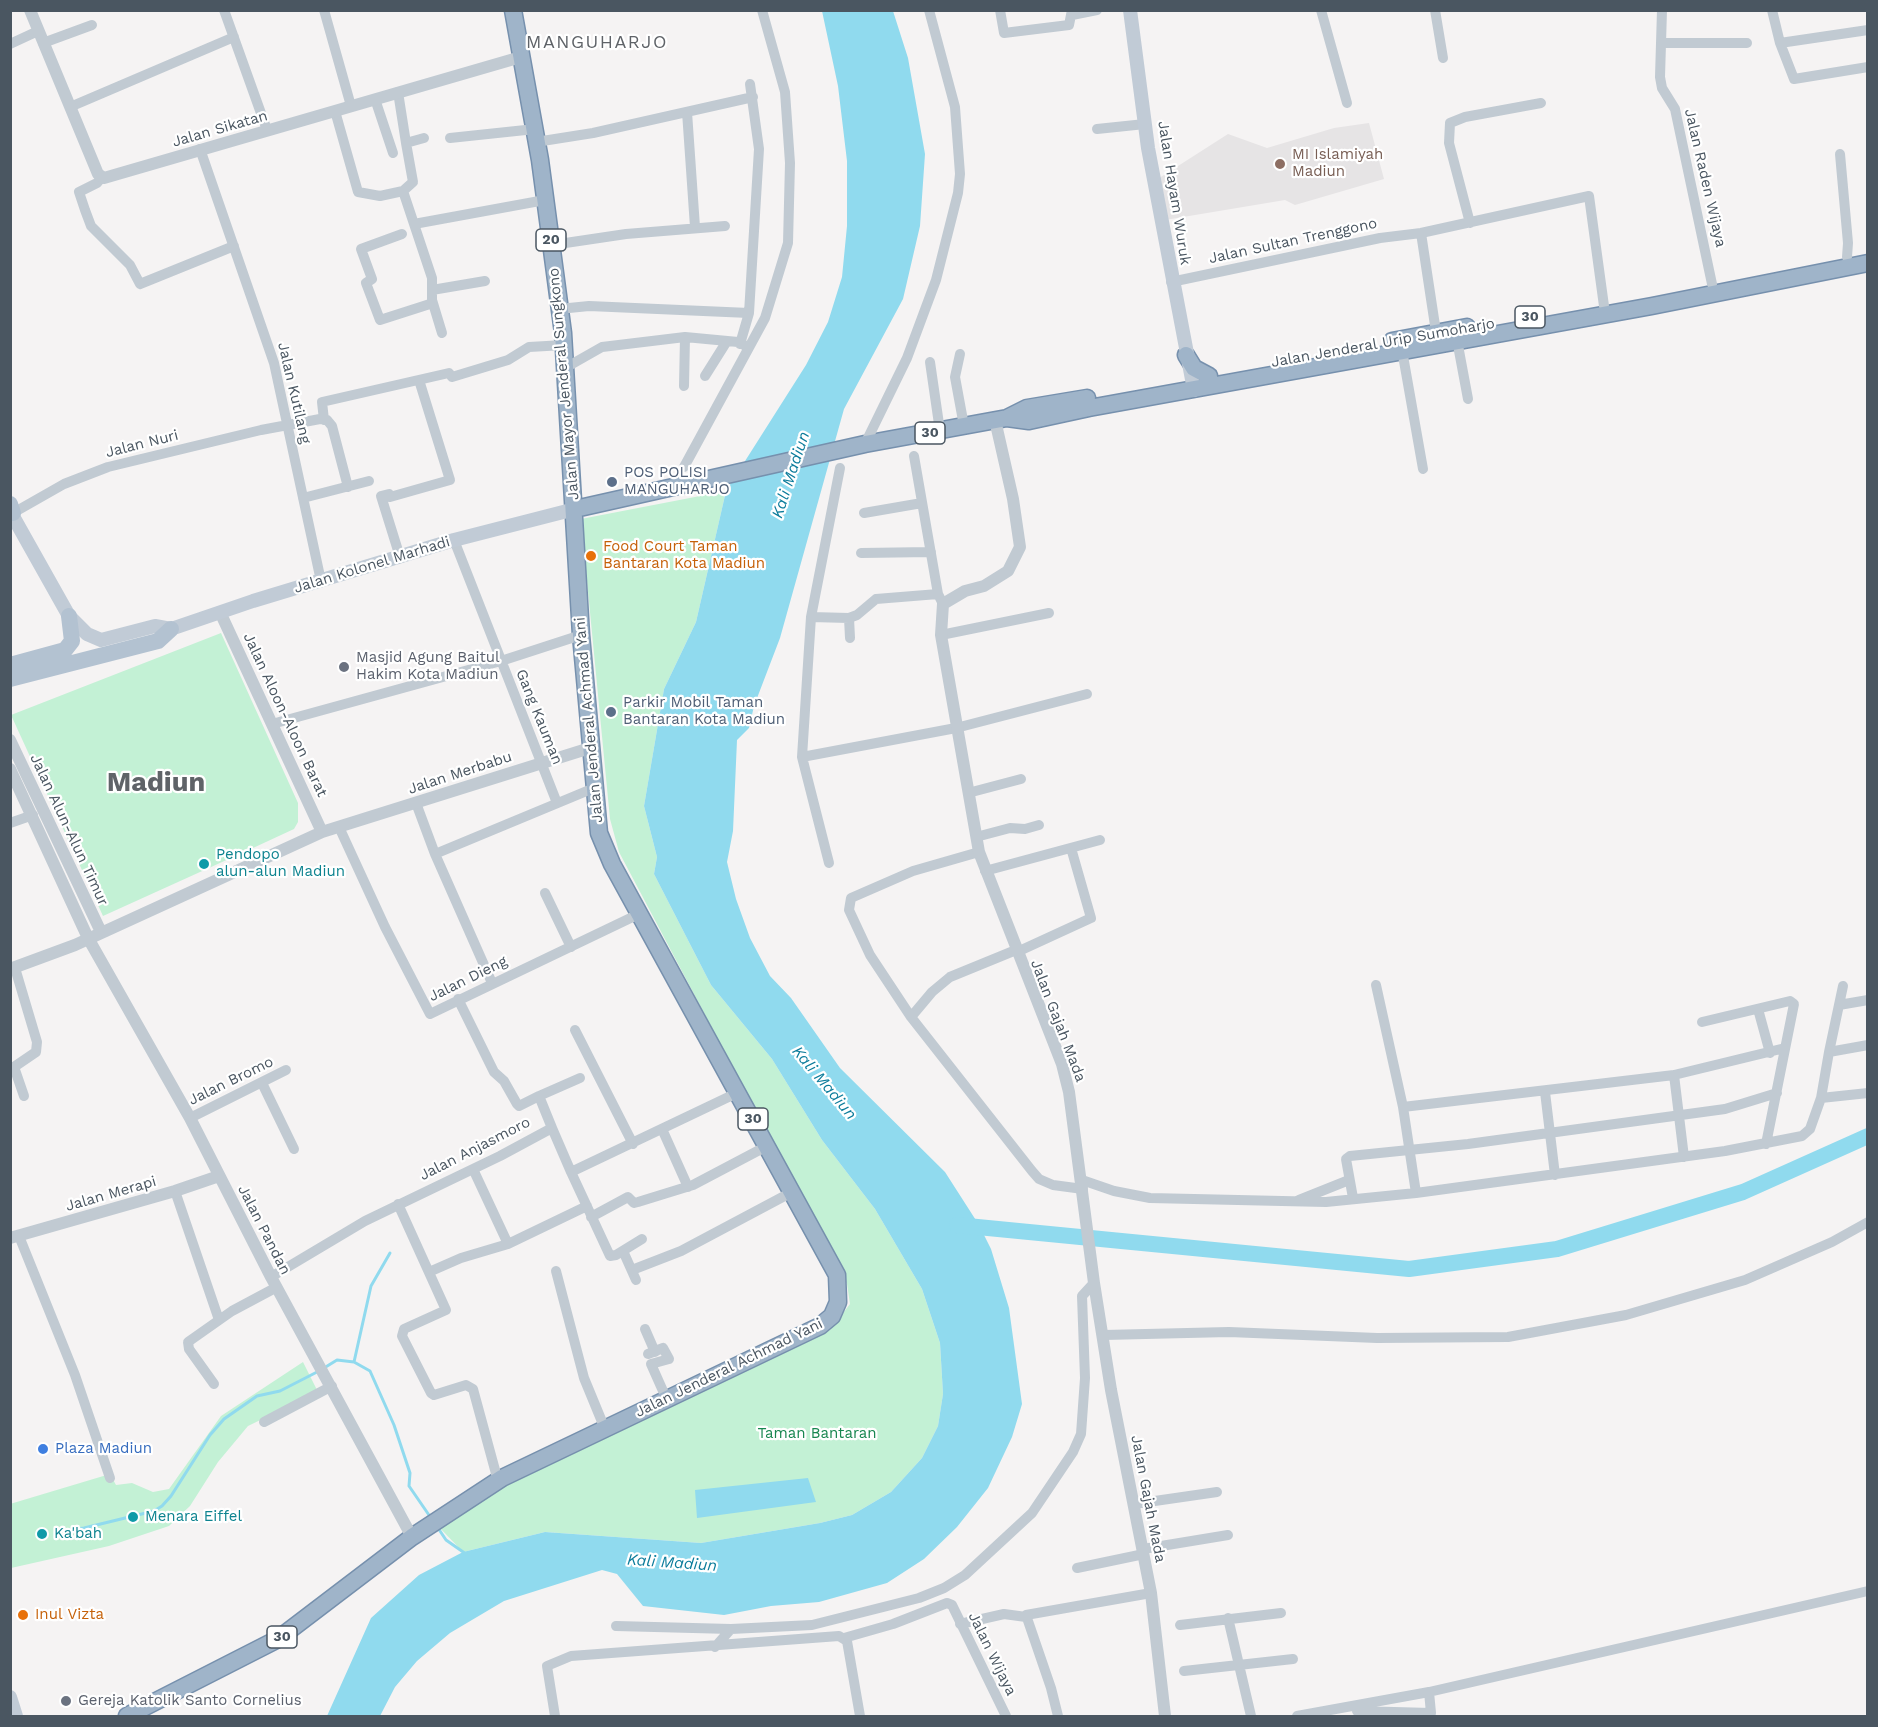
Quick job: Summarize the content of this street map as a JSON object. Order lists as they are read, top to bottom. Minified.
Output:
{"streets":{"highway":["20","30","Jalan Jenderal Urip Sumoharjo","Jalan Mayor Jenderal Sungkono","Jalan Jenderal Achmad Yani"],"main road":["Jalan Hayam Wuruk","Jalan Kolonel Marhadi"],"street":["Jalan Sikatan","Jalan Raden Wijaya","Jalan Sultan Trenggono","Jalan Kutilang","Jalan Nuri","Jalan Aloon-Aloon Barat","Gang Kauman","Jalan Merbabu","Jalan Alun-Alun Timur","Jalan Dieng","Jalan Gajah Mada","Jalan Bromo","Jalan Anjasmoro","Jalan Merapi","Jalan Pandan","Jalan Wijaya"]},"crossings":[["Jalan Sikatan","Jalan Mayor Jenderal Sungkono"],["Jalan Sikatan","Jalan Kutilang"],["Jalan Raden Wijaya","Jalan Jenderal Urip Sumoharjo"],["Jalan Hayam Wuruk","Jalan Sultan Trenggono"],["Jalan Hayam Wuruk","Jalan Jenderal Urip Sumoharjo"],["Jalan Sultan Trenggono","Jalan Jenderal Urip Sumoharjo"],["Jalan Jenderal Urip Sumoharjo","Jalan Mayor Jenderal Sungkono"],["Jalan Jenderal Urip Sumoharjo","Jalan Kolonel Marhadi"],["Jalan Jenderal Urip Sumoharjo","Jalan Jenderal Achmad Yani"],["Jalan Mayor Jenderal Sungkono","Jalan Kolonel Marhadi"],["Jalan Mayor Jenderal Sungkono","Jalan Jenderal Achmad Yani"],["Jalan Kutilang","Jalan Nuri"],["Jalan Kutilang","Jalan Kolonel Marhadi"],["Jalan Kolonel Marhadi","Jalan Aloon-Aloon Barat"],["Jalan Kolonel Marhadi","Gang Kauman"],["Jalan Kolonel Marhadi","Jalan Jenderal Achmad Yani"],["Jalan Aloon-Aloon Barat","Jalan Merbabu"],["Gang Kauman","Jalan Merbabu"],["Jalan Jenderal Achmad Yani","Jalan Merbabu"],["Jalan Jenderal Achmad Yani","Jalan Dieng"],["Jalan Jenderal Achmad Yani","Jalan Pandan"],["Jalan Merbabu","Jalan Alun-Alun Timur"],["Jalan Merbabu","Jalan Dieng"],["Jalan Merbabu","Jalan Pandan"],["Jalan Alun-Alun Timur","Jalan Pandan"],["Jalan Bromo","Jalan Pandan"],["Jalan Anjasmoro","Jalan Pandan"],["Jalan Merapi","Jalan Pandan"]],"districts":["MANGUHARJO","Madiun"],"water":["Kali Madiun"],"parks":["Taman Bantaran"],"places":["MI Islamiyah Madiun","POS POLISI MANGUHARJO","Food Court Taman Bantaran Kota Madiun","Masjid Agung Baitul Hakim Kota Madiun","Parkir Mobil Taman Bantaran Kota Madiun","Pendopo alun-alun Madiun","Plaza Madiun","Menara Eiffel","Ka'bah","Inul Vizta","Gereja Katolik Santo Cornelius"]}
